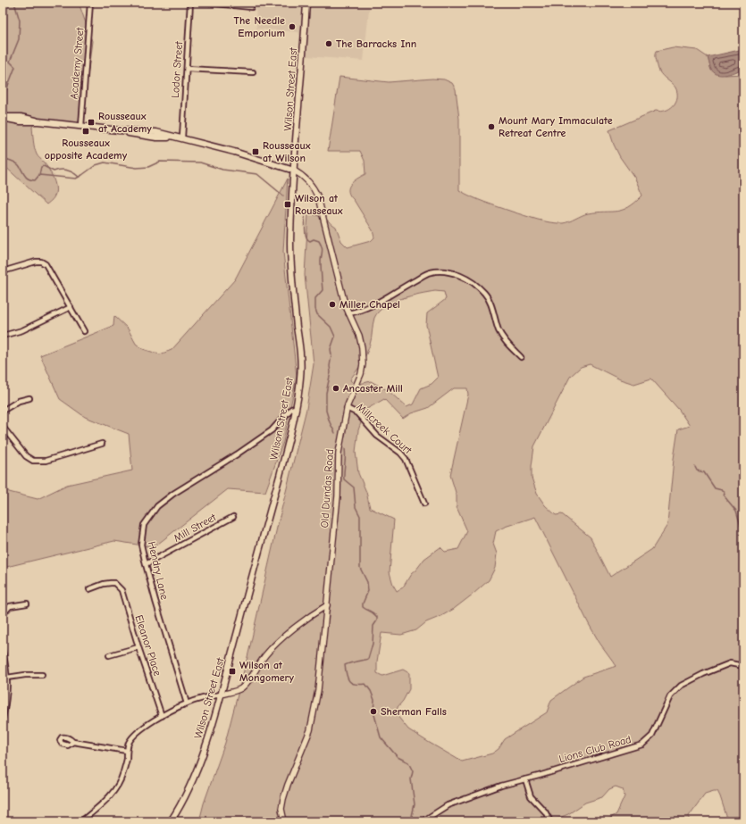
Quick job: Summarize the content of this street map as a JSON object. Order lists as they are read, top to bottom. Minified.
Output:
{"streets":{"main road":["Wilson Street East"],"street":["Academy Street","Lodor Street","Millcreek Court","Old Dundas Road","Mill Street","Hendry Lane","Eleanor Place","Lions Club Road"]},"crossings":[["Wilson Street East","Old Dundas Road"],["Wilson Street East","Hendry Lane"],["Millcreek Court","Old Dundas Road"],["Mill Street","Hendry Lane"]],"places":{"other":["The Needle Emporium","The Barracks Inn","Mount Mary Immaculate Retreat Centre","Miller Chapel","Ancaster Mill","Sherman Falls"],"transit":["Rousseaux at Academy","Rousseaux opposite Academy","Rousseaux at Wilson","Wilson at Rousseaux","Wilson at Mongomery"]}}
